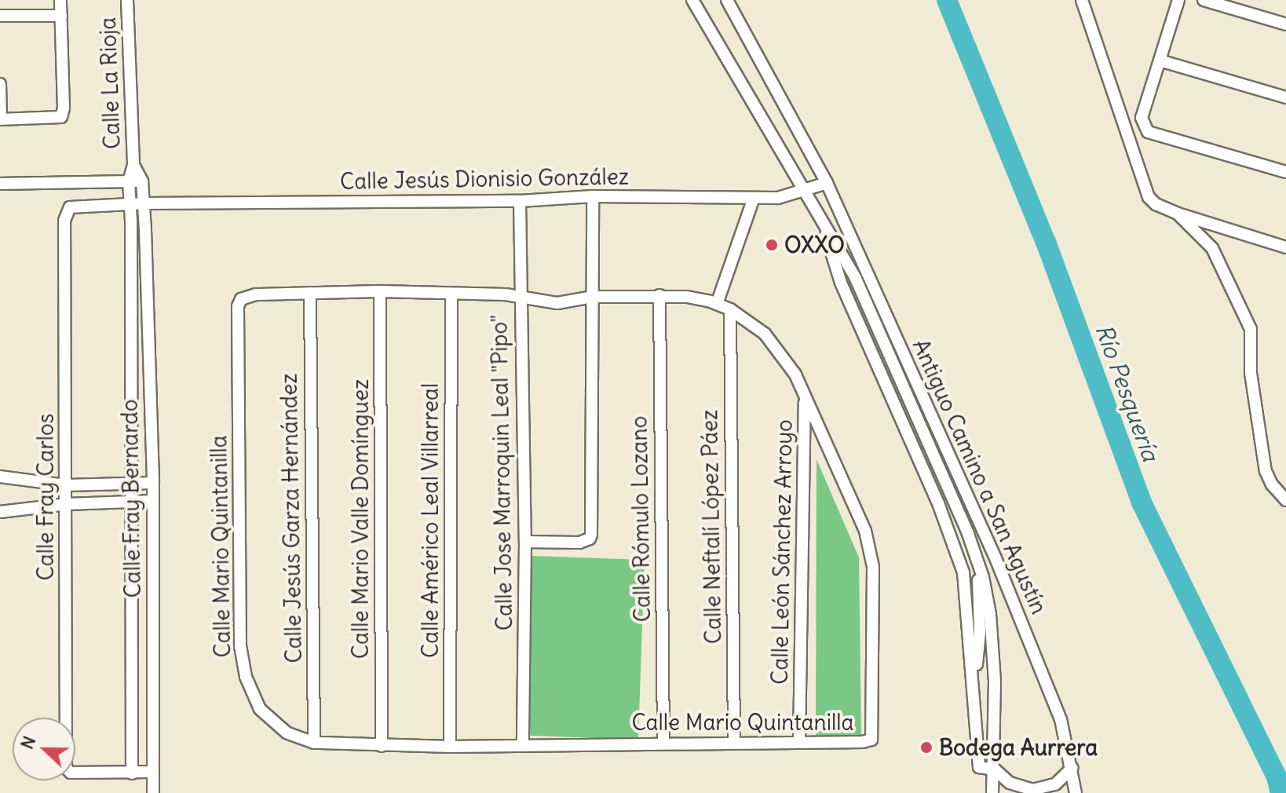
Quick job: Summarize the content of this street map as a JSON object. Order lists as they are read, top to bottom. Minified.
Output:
{"streets":{"street":["Calle La Rioja","Calle Jesús Dionisio González","Calle Jose Marroquin Leal \"Pipo\"","Antiguo Camino a San Agustín","Calle Fray Carlos","Calle Fray Bernardo","Calle Jesús Garza Hernández","Calle Mario Valle Domínguez","Calle Rómulo Lozano","Calle Américo Leal Villarreal","Calle Neftalí López Páez","Calle Mario Quintanilla","Calle León Sánchez Arroyo"]},"crossings":[["Calle La Rioja","Calle Jesús Dionisio González"],["Calle La Rioja","Calle Fray Carlos"],["Calle La Rioja","Calle Fray Bernardo"],["Calle Jesús Dionisio González","Calle Jose Marroquin Leal \"Pipo\""],["Calle Jesús Dionisio González","Antiguo Camino a San Agustín"],["Calle Jesús Dionisio González","Calle Fray Carlos"],["Calle Jesús Dionisio González","Calle Fray Bernardo"],["Calle Jose Marroquin Leal \"Pipo\"","Calle Mario Quintanilla"],["Calle Fray Carlos","Calle Fray Bernardo"],["Calle Jesús Garza Hernández","Calle Mario Quintanilla"],["Calle Mario Valle Domínguez","Calle Mario Quintanilla"],["Calle Rómulo Lozano","Calle Mario Quintanilla"],["Calle Américo Leal Villarreal","Calle Mario Quintanilla"],["Calle Neftalí López Páez","Calle Mario Quintanilla"],["Calle Mario Quintanilla","Calle León Sánchez Arroyo"]],"water":["Río Pesquería"],"places":["OXXO","Bodega Aurrera"],"north":"left"}
